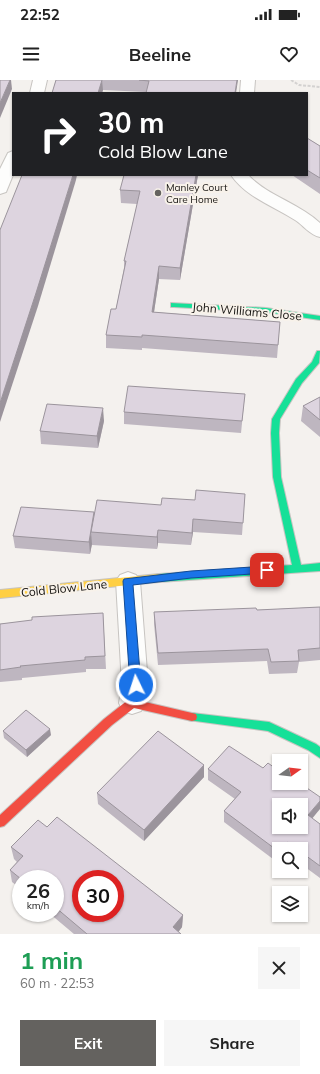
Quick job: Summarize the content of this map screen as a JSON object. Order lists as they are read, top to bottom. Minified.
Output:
{"streets":{"street":["John Williams Close","Cold Blow Lane"]},"places":["Manley Court Care Home"],"north":"right","page":{"status":"22:52","header":"Beeline","turn":["30 m","Cold Blow Lane"],"speed":"26 km/h","limit":"30","heading":["1 min","60 m · 22:53"],"buttons":["Exit","Share"]}}
